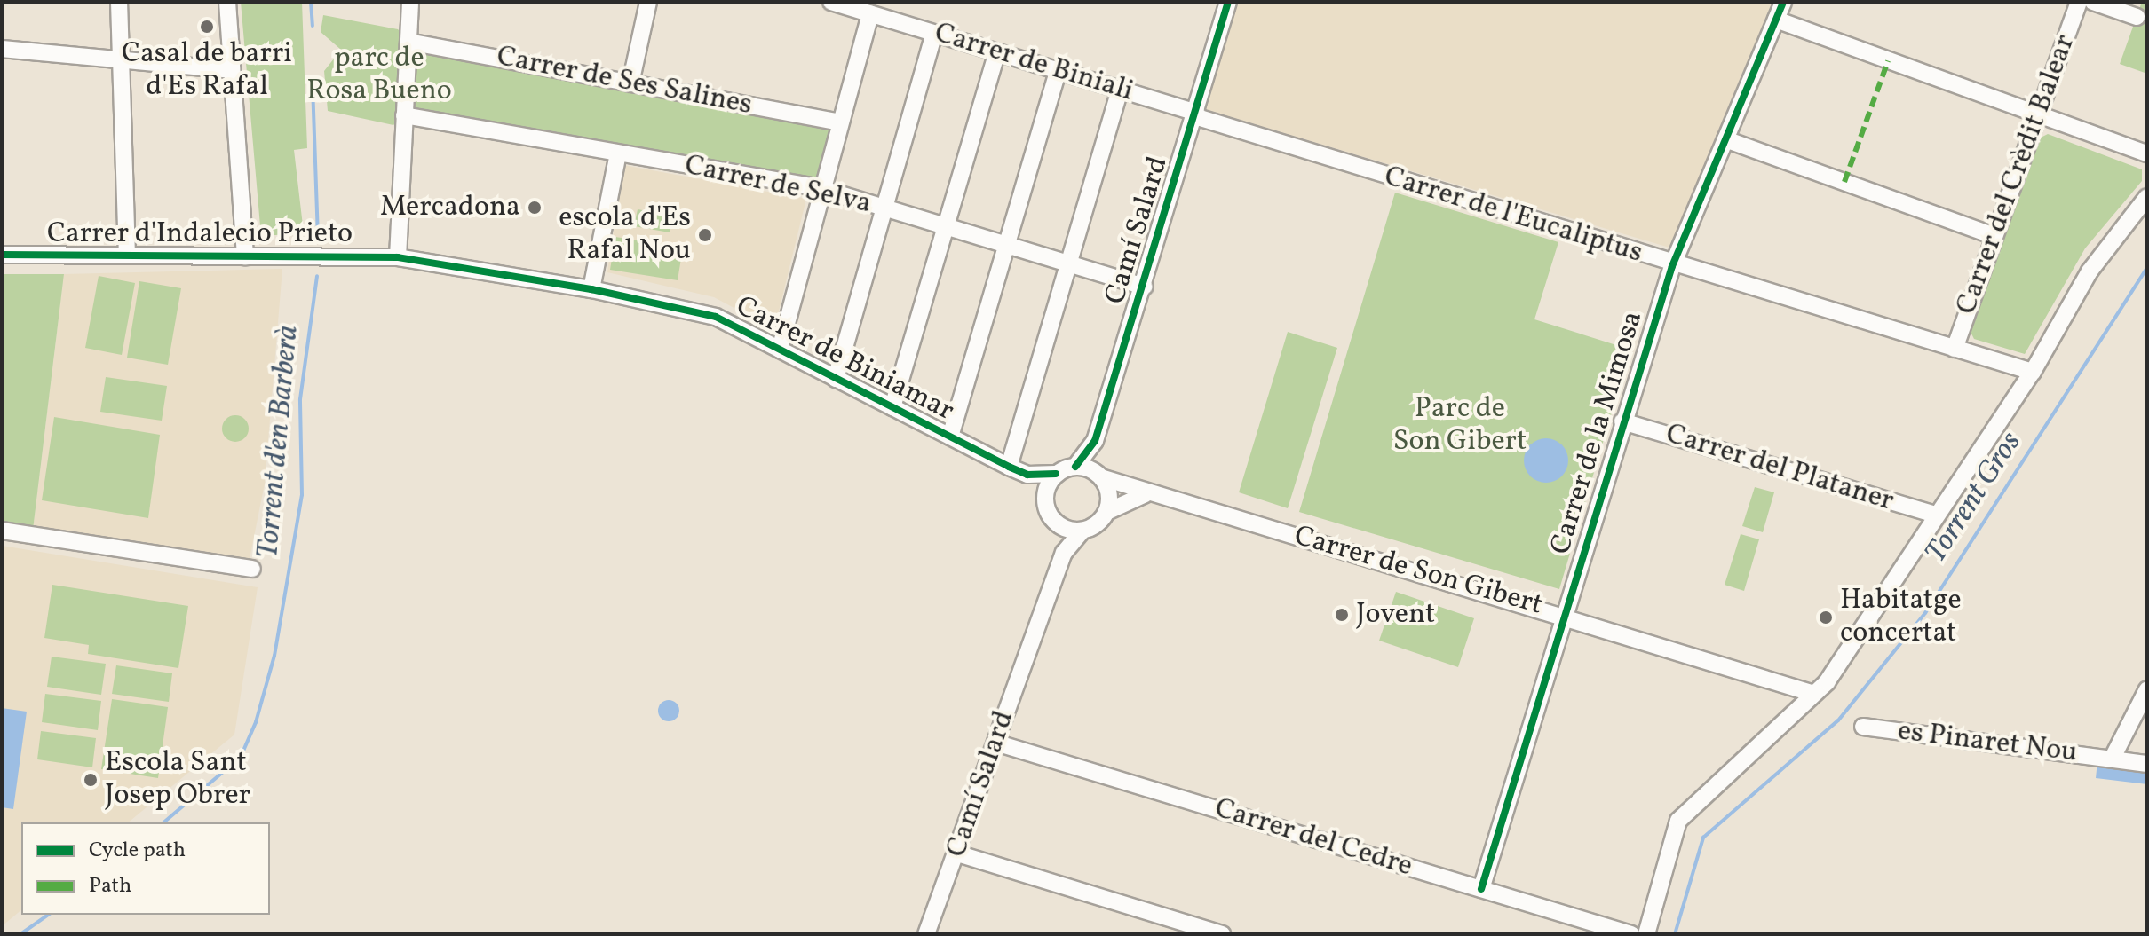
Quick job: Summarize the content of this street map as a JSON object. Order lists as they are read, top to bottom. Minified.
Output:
{"streets":{"street":["Carrer de Biniali","Carrer de Ses Salines","Carrer del Crèdit Balear","Carrer de Selva","Carrer de l'Eucaliptus","Camí Salard","Carrer d'Indalecio Prieto","Carrer de Biniamar","Carrer de la Mimosa","Carrer del Plataner","Carrer de Son Gibert","es Pinaret Nou","Carrer del Cedre"]},"crossings":[["Carrer de Biniali","Carrer de l'Eucaliptus"],["Carrer de Biniali","Camí Salard"],["Carrer del Crèdit Balear","Carrer de l'Eucaliptus"],["Carrer de Selva","Camí Salard"],["Carrer de l'Eucaliptus","Camí Salard"],["Carrer de l'Eucaliptus","Carrer de la Mimosa"],["Camí Salard","Carrer de Biniamar"],["Camí Salard","Carrer de Son Gibert"],["Camí Salard","Carrer del Cedre"],["Carrer d'Indalecio Prieto","Carrer de Biniamar"],["Carrer de Biniamar","Carrer de Son Gibert"],["Carrer de la Mimosa","Carrer del Plataner"],["Carrer de la Mimosa","Carrer de Son Gibert"],["Carrer de la Mimosa","Carrer del Cedre"]],"water":["Torrent d'en Barberà","Torrent Gros"],"parks":["parc de Rosa Bueno","Parc de Son Gibert"],"places":["Casal de barri d'Es Rafal","Mercadona","escola d'Es Rafal Nou","Jovent","Habitatge concertat","Escola Sant Josep Obrer"],"legend":["Cycle path","Path"]}
